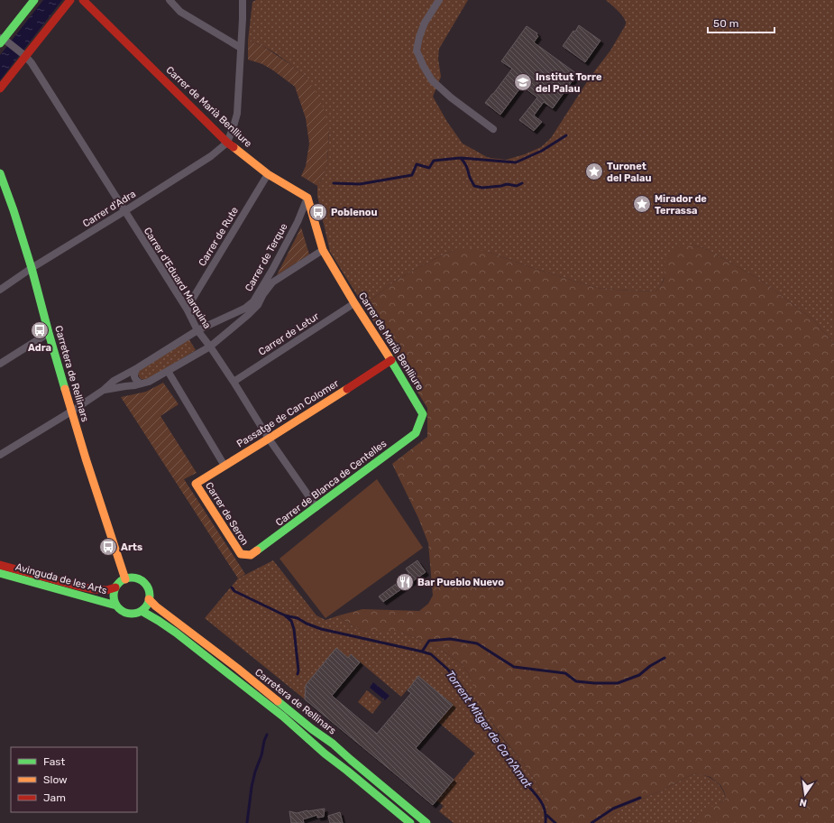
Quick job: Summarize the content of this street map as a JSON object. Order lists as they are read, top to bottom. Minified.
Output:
{"streets":{"street":["Carrer de Marià Benlliure","Carrer d'Adra","Carrer de Rute","Carrer de Terque","Carrer d'Eduard Marquina","Carrer de Letur","Carretera de Rellinars","Passatge de Can Colomer","Carrer de Blanca de Centelles","Carrer de Seron","Avinguda de les Arts"]},"crossings":[["Carrer de Marià Benlliure","Carrer d'Adra"],["Carrer de Marià Benlliure","Carrer de Rute"],["Carrer de Marià Benlliure","Carrer de Terque"],["Carrer de Marià Benlliure","Carrer de Letur"],["Carrer de Marià Benlliure","Passatge de Can Colomer"],["Carrer de Marià Benlliure","Carrer de Blanca de Centelles"],["Carrer d'Adra","Carrer d'Eduard Marquina"],["Carrer d'Adra","Carretera de Rellinars"],["Carrer de Rute","Carrer d'Eduard Marquina"],["Carrer de Terque","Carrer d'Eduard Marquina"],["Carrer de Terque","Carretera de Rellinars"],["Carrer d'Eduard Marquina","Carrer de Letur"],["Carrer d'Eduard Marquina","Passatge de Can Colomer"],["Carrer d'Eduard Marquina","Carrer de Blanca de Centelles"],["Carretera de Rellinars","Avinguda de les Arts"],["Passatge de Can Colomer","Carrer de Seron"],["Carrer de Blanca de Centelles","Carrer de Seron"]],"water":["Torrent Mitger de Ca n'Amat"],"places":{"school or university":["Institut Torre del Palau"],"place":["Turonet del Palau","Mirador de Terrassa"],"bus stop":["Poblenou","Adra","Arts"],"restaurant":["Bar Pueblo Nuevo"]},"legend":["Fast","Slow","Jam"],"scale_bar":"50 m","north":"bottom"}
